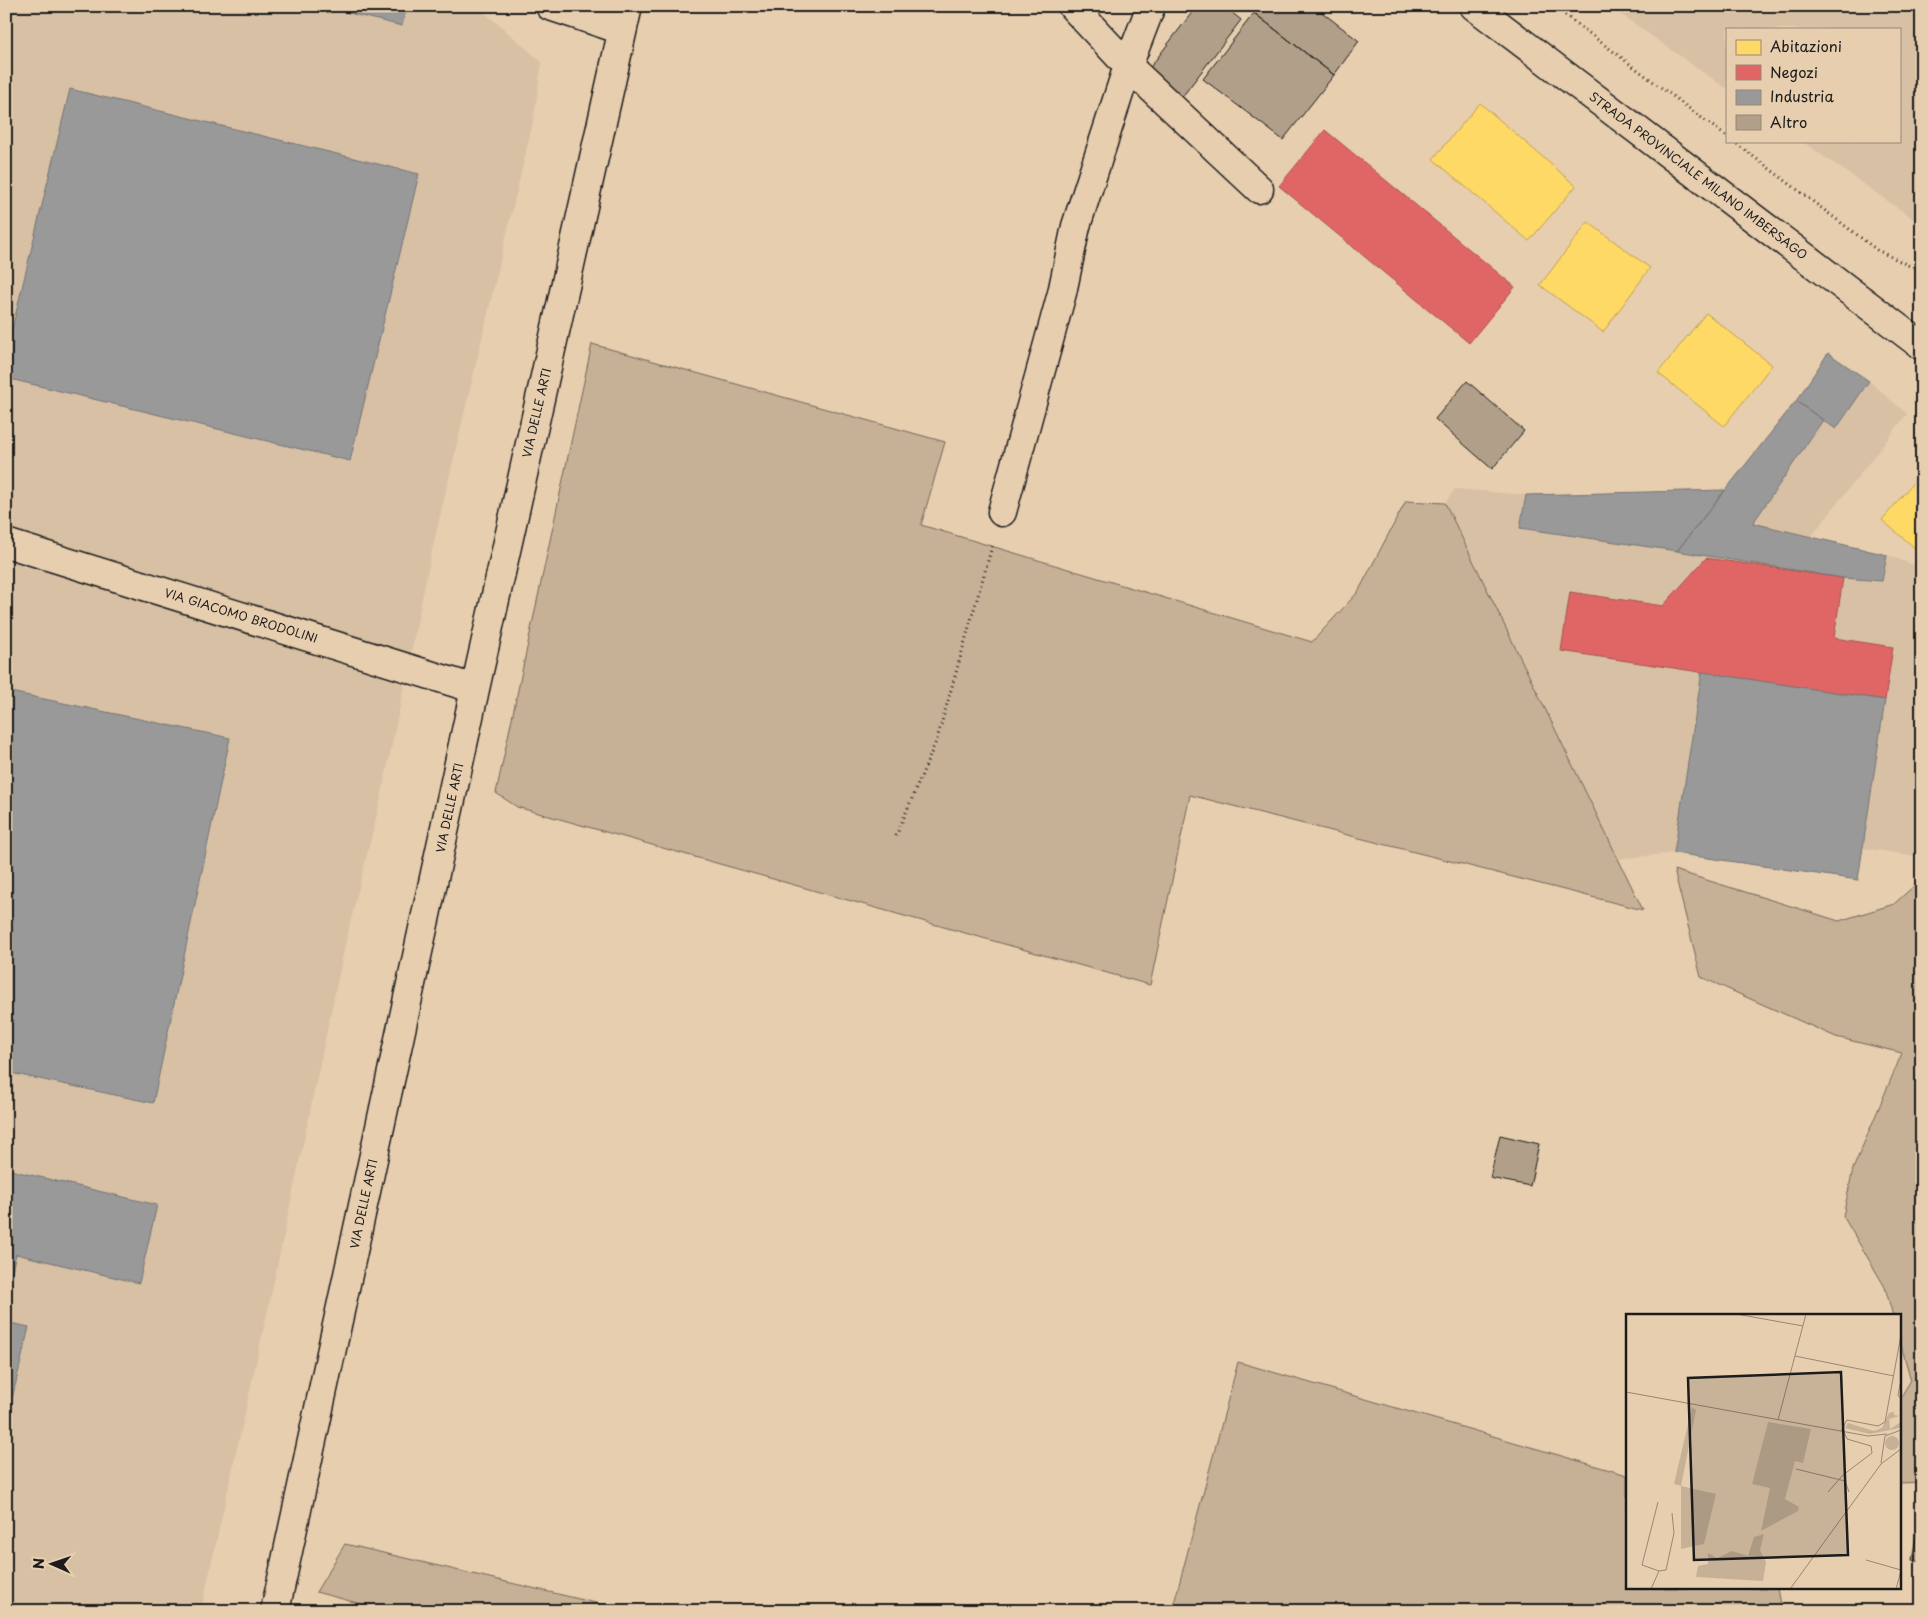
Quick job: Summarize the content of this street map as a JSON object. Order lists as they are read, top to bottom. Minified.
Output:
{"streets":{"street":["STRADA PROVINCIALE MILANO IMBERSAGO","VIA DELLE ARTI","VIA GIACOMO BRODOLINI"]},"crossings":[["VIA DELLE ARTI","VIA GIACOMO BRODOLINI"]],"legend":["Abitazioni","Negozi","Industria","Altro"],"north":"left"}
